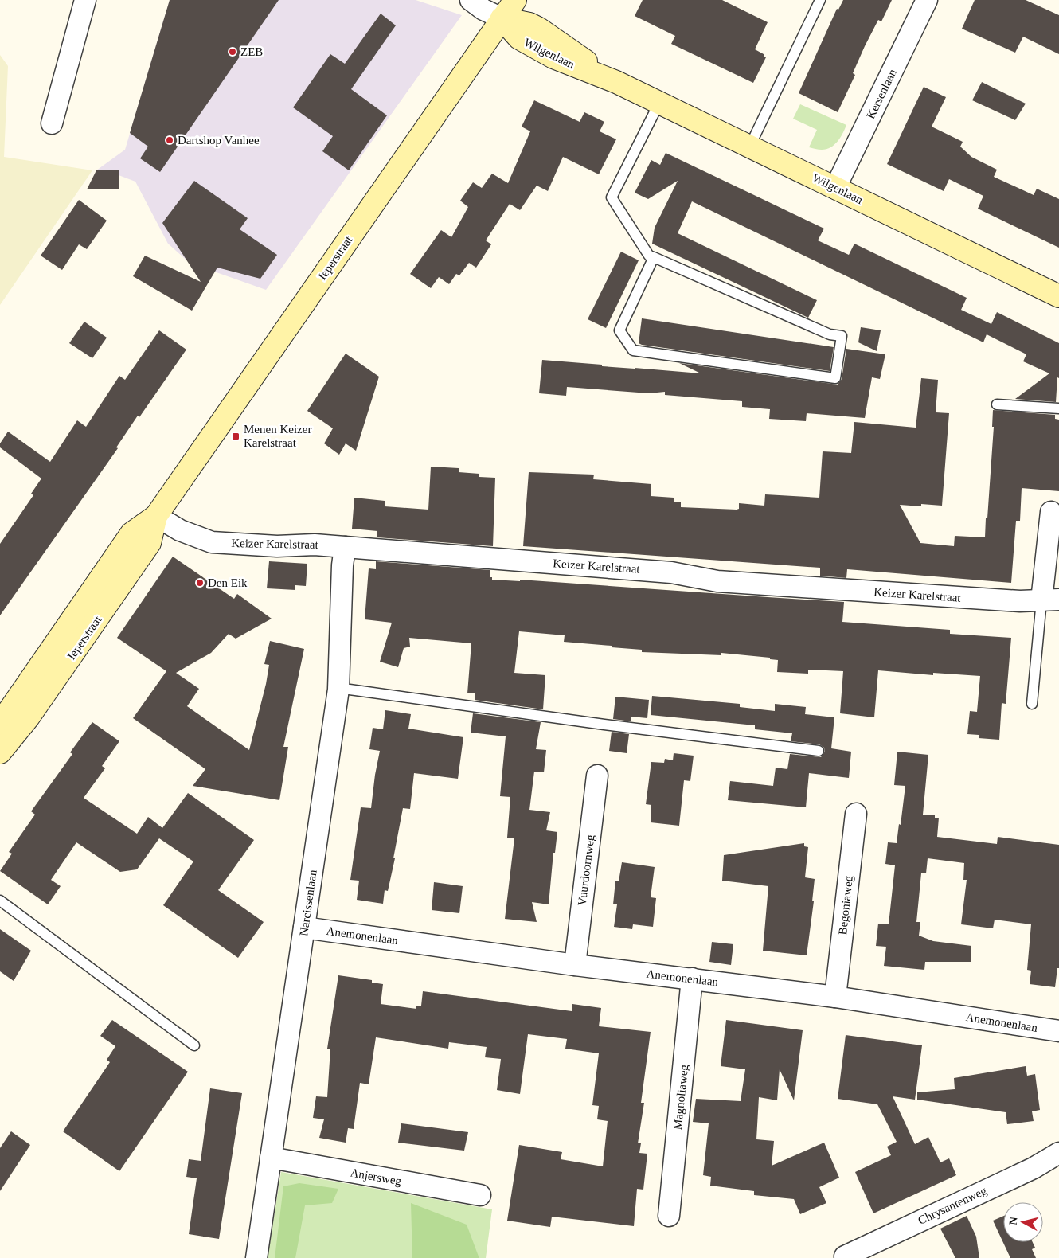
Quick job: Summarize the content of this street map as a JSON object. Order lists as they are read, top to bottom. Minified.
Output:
{"streets":{"street":["Wilgenlaan","Kersenlaan","Ieperstraat","Keizer Karelstraat","Vuurdoornweg","Narcissenlaan","Begoniaweg","Anemonenlaan","Magnoliaweg","Anjersweg","Chrysantenweg"]},"crossings":[["Wilgenlaan","Kersenlaan"],["Wilgenlaan","Ieperstraat"],["Ieperstraat","Keizer Karelstraat"],["Keizer Karelstraat","Narcissenlaan"],["Vuurdoornweg","Anemonenlaan"],["Narcissenlaan","Anemonenlaan"],["Narcissenlaan","Anjersweg"],["Begoniaweg","Anemonenlaan"],["Anemonenlaan","Magnoliaweg"]],"places":{"other":["ZEB","Dartshop Vanhee","Den Eik"],"transit":["Menen Keizer Karelstraat"]},"north":"left"}
